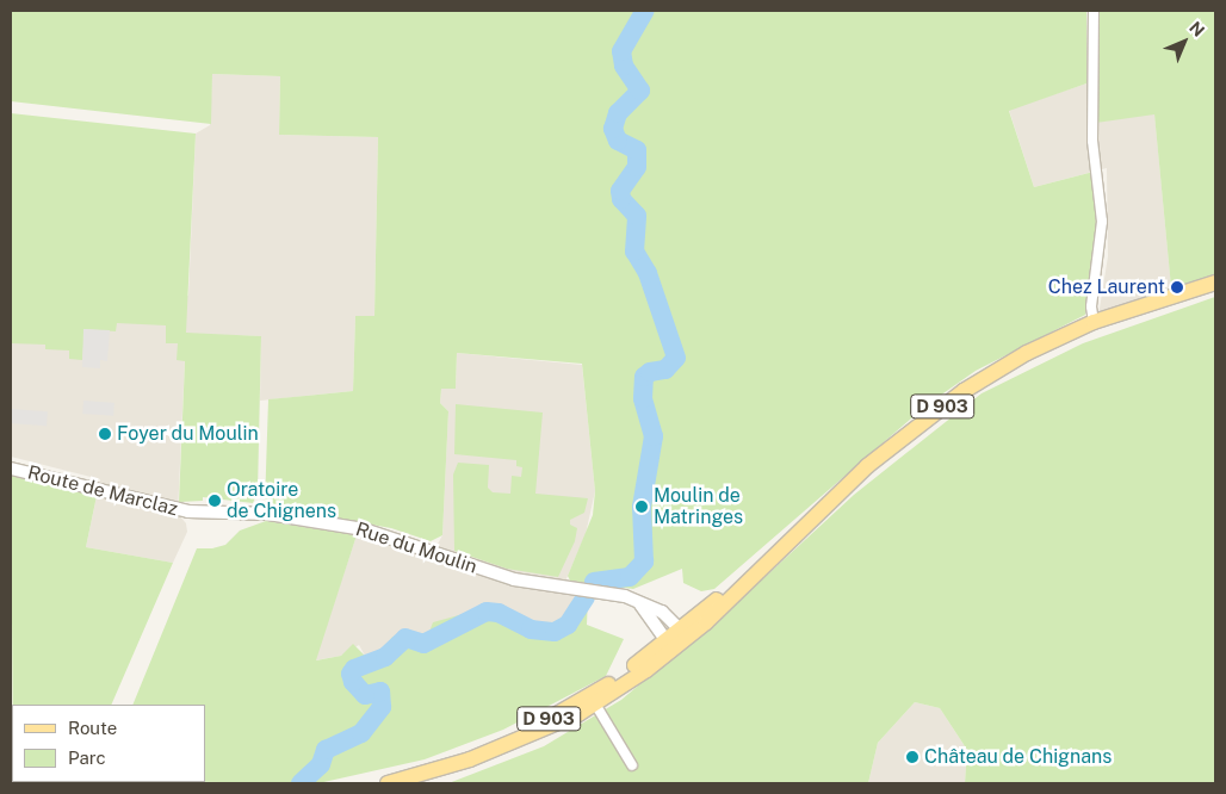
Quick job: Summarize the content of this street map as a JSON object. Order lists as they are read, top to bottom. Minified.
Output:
{"streets":{"main road":["D 903"],"street":["Route de Marclaz","Rue du Moulin"]},"crossings":[["D 903","Rue du Moulin"],["Route de Marclaz","Rue du Moulin"]],"places":["Chez Laurent","Foyer du Moulin","Oratoire de Chignens","Moulin de Matringes","Château de Chignans"],"legend":["Route","Parc"],"north":"top right"}
